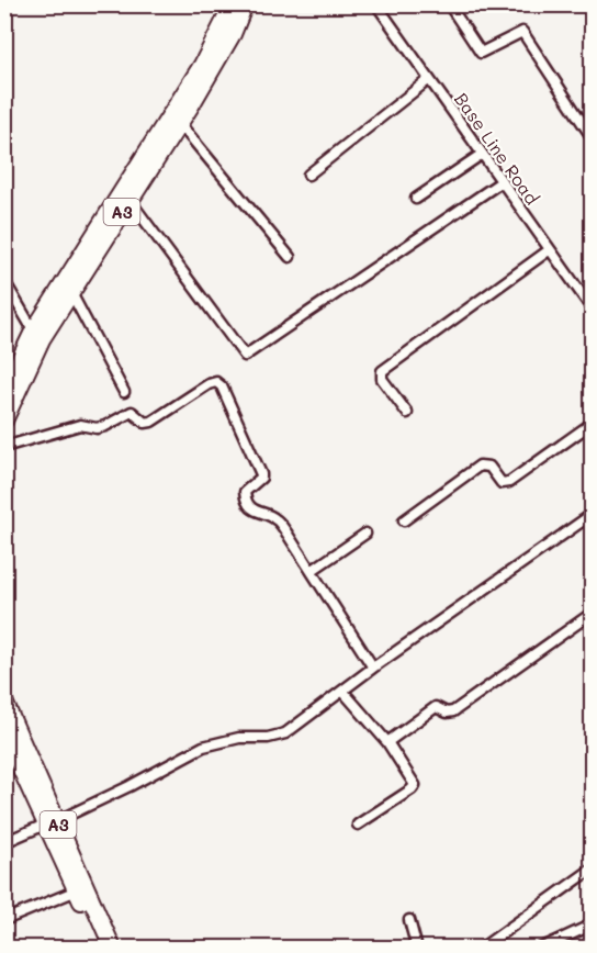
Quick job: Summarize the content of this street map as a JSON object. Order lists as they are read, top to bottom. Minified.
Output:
{"streets":{"highway":["A3"],"street":["Base Line Road"]}}
